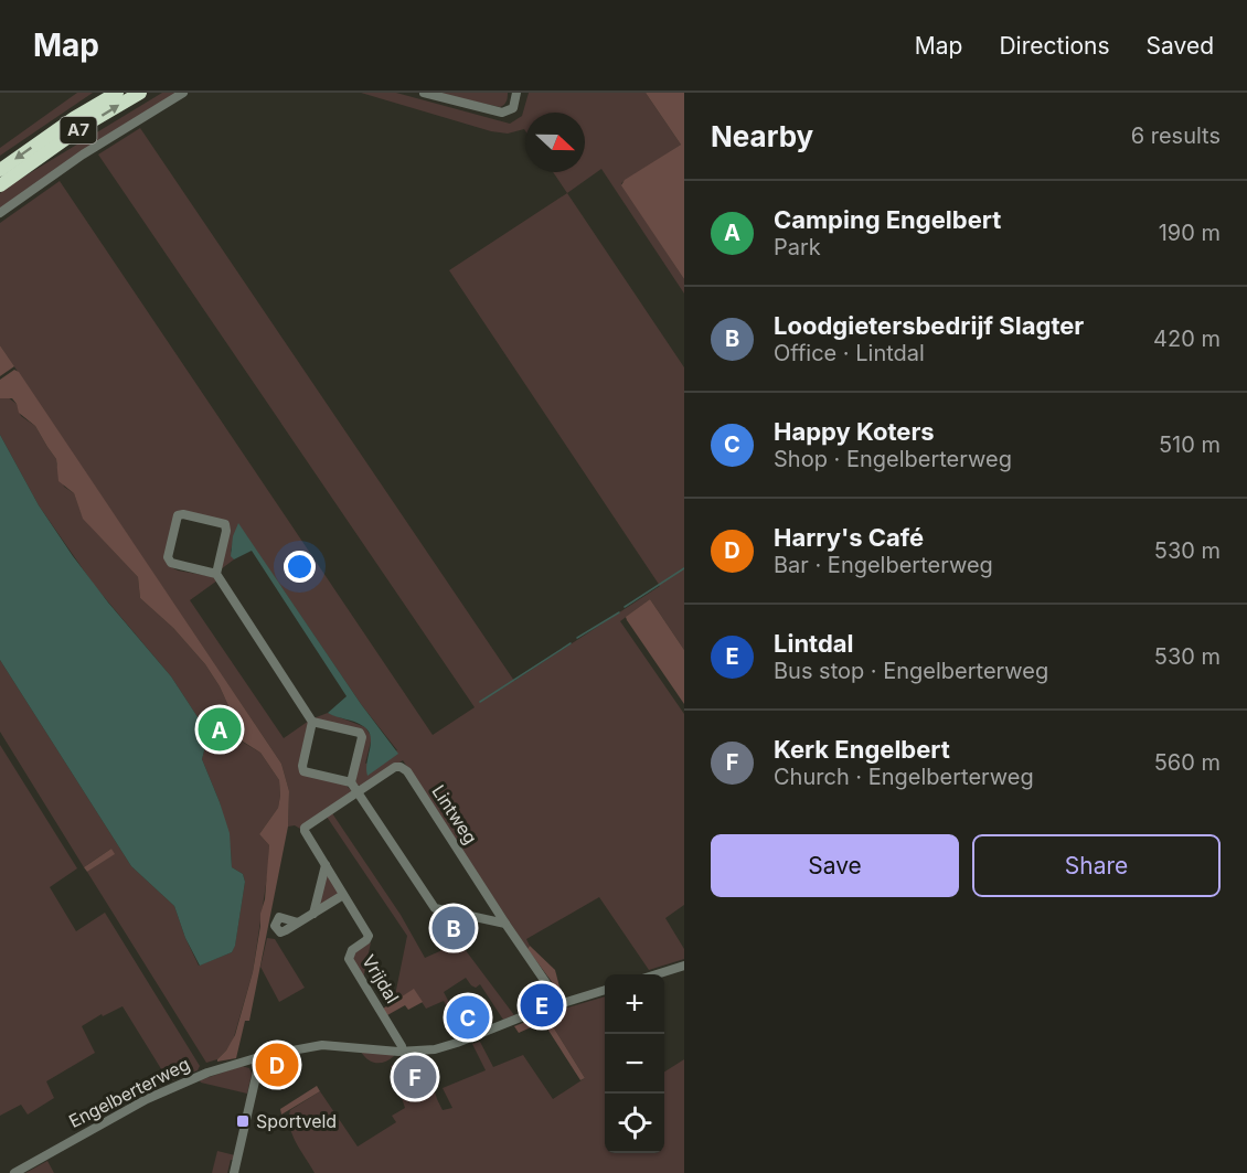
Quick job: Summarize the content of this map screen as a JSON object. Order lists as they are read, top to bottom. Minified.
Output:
{"streets":{"highway":["A7"],"street":["Lintweg","Vrijdal","Engelberterweg"]},"crossings":[["Lintweg","Vrijdal"],["Vrijdal","Engelberterweg"]],"places":{"transit":["Sportveld"]},"north":"right","page":{"header":"Map","nav":["Map","Directions","Saved"],"heading":["Nearby","6 results"],"list":[{"mark":"A","name":"Camping Engelbert","note":"Park","value":"190 m"},{"mark":"B","name":"Loodgietersbedrijf Slagter","note":"Office · Lintdal","value":"420 m"},{"mark":"C","name":"Happy Koters","note":"Shop · Engelberterweg","value":"510 m"},{"mark":"D","name":"Harry's Café","note":"Bar · Engelberterweg","value":"530 m"},{"mark":"E","name":"Lintdal","note":"Bus stop · Engelberterweg","value":"530 m"},{"mark":"F","name":"Kerk Engelbert","note":"Church · Engelberterweg","value":"560 m"}],"pins":["A","B","E","C","D","F"],"buttons":["Save","Share"],"map_buttons":["+","−"]}}
